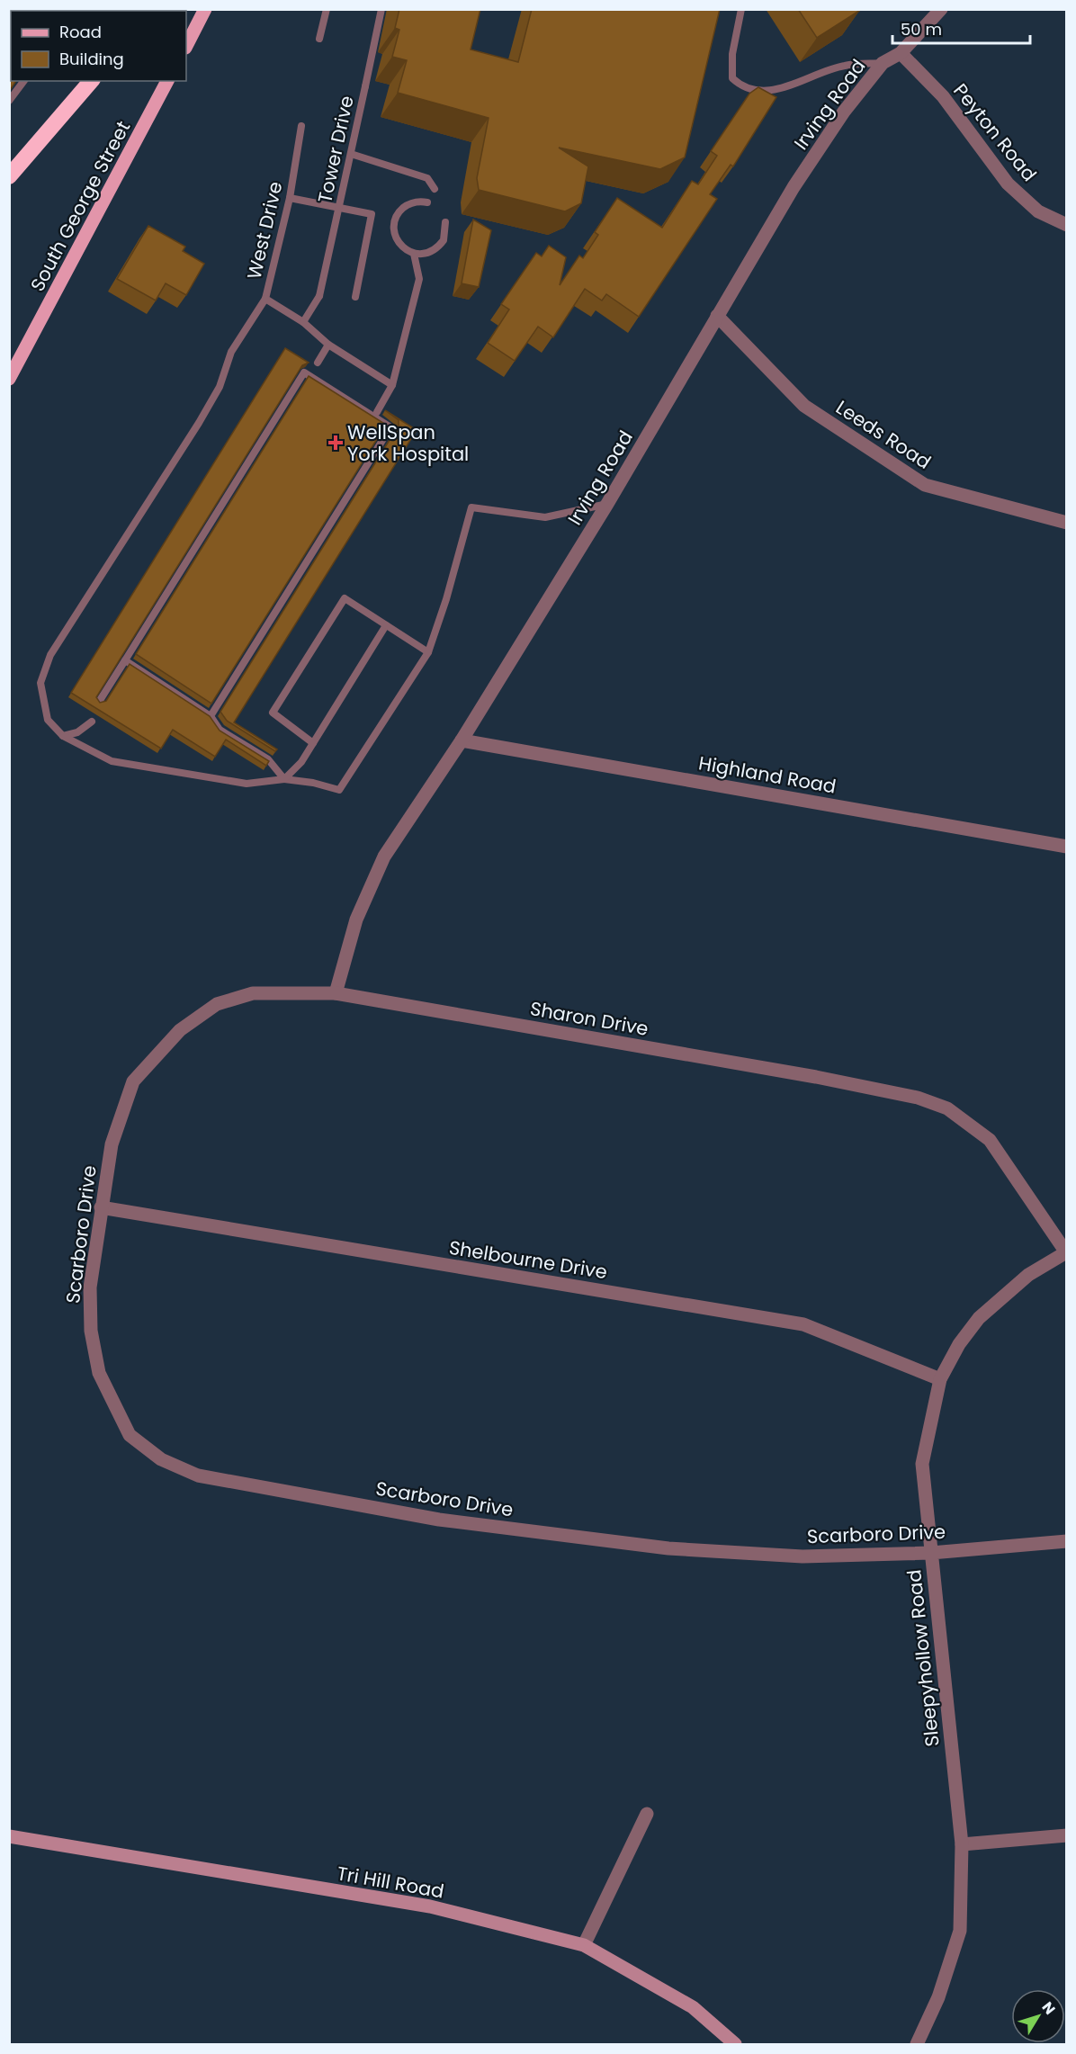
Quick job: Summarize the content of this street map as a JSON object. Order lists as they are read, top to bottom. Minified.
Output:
{"streets":{"main road":["South George Street"],"street":["Irving Road","Peyton Road","Leeds Road","Highland Road","Sharon Drive","Scarboro Drive","Shelbourne Drive","Sleepyhollow Road","Tri Hill Road"],"lane":["Tower Drive","West Drive"]},"crossings":[["Irving Road","Peyton Road"],["Irving Road","Leeds Road"],["Irving Road","Highland Road"],["Irving Road","Sharon Drive"],["Tower Drive","West Drive"],["Sharon Drive","Scarboro Drive"],["Sharon Drive","Sleepyhollow Road"],["Scarboro Drive","Shelbourne Drive"],["Scarboro Drive","Sleepyhollow Road"],["Shelbourne Drive","Sleepyhollow Road"]],"places":{"health":["WellSpan York Hospital"]},"legend":["Road","Building"],"scale_bar":"50 m","north":"top right"}
